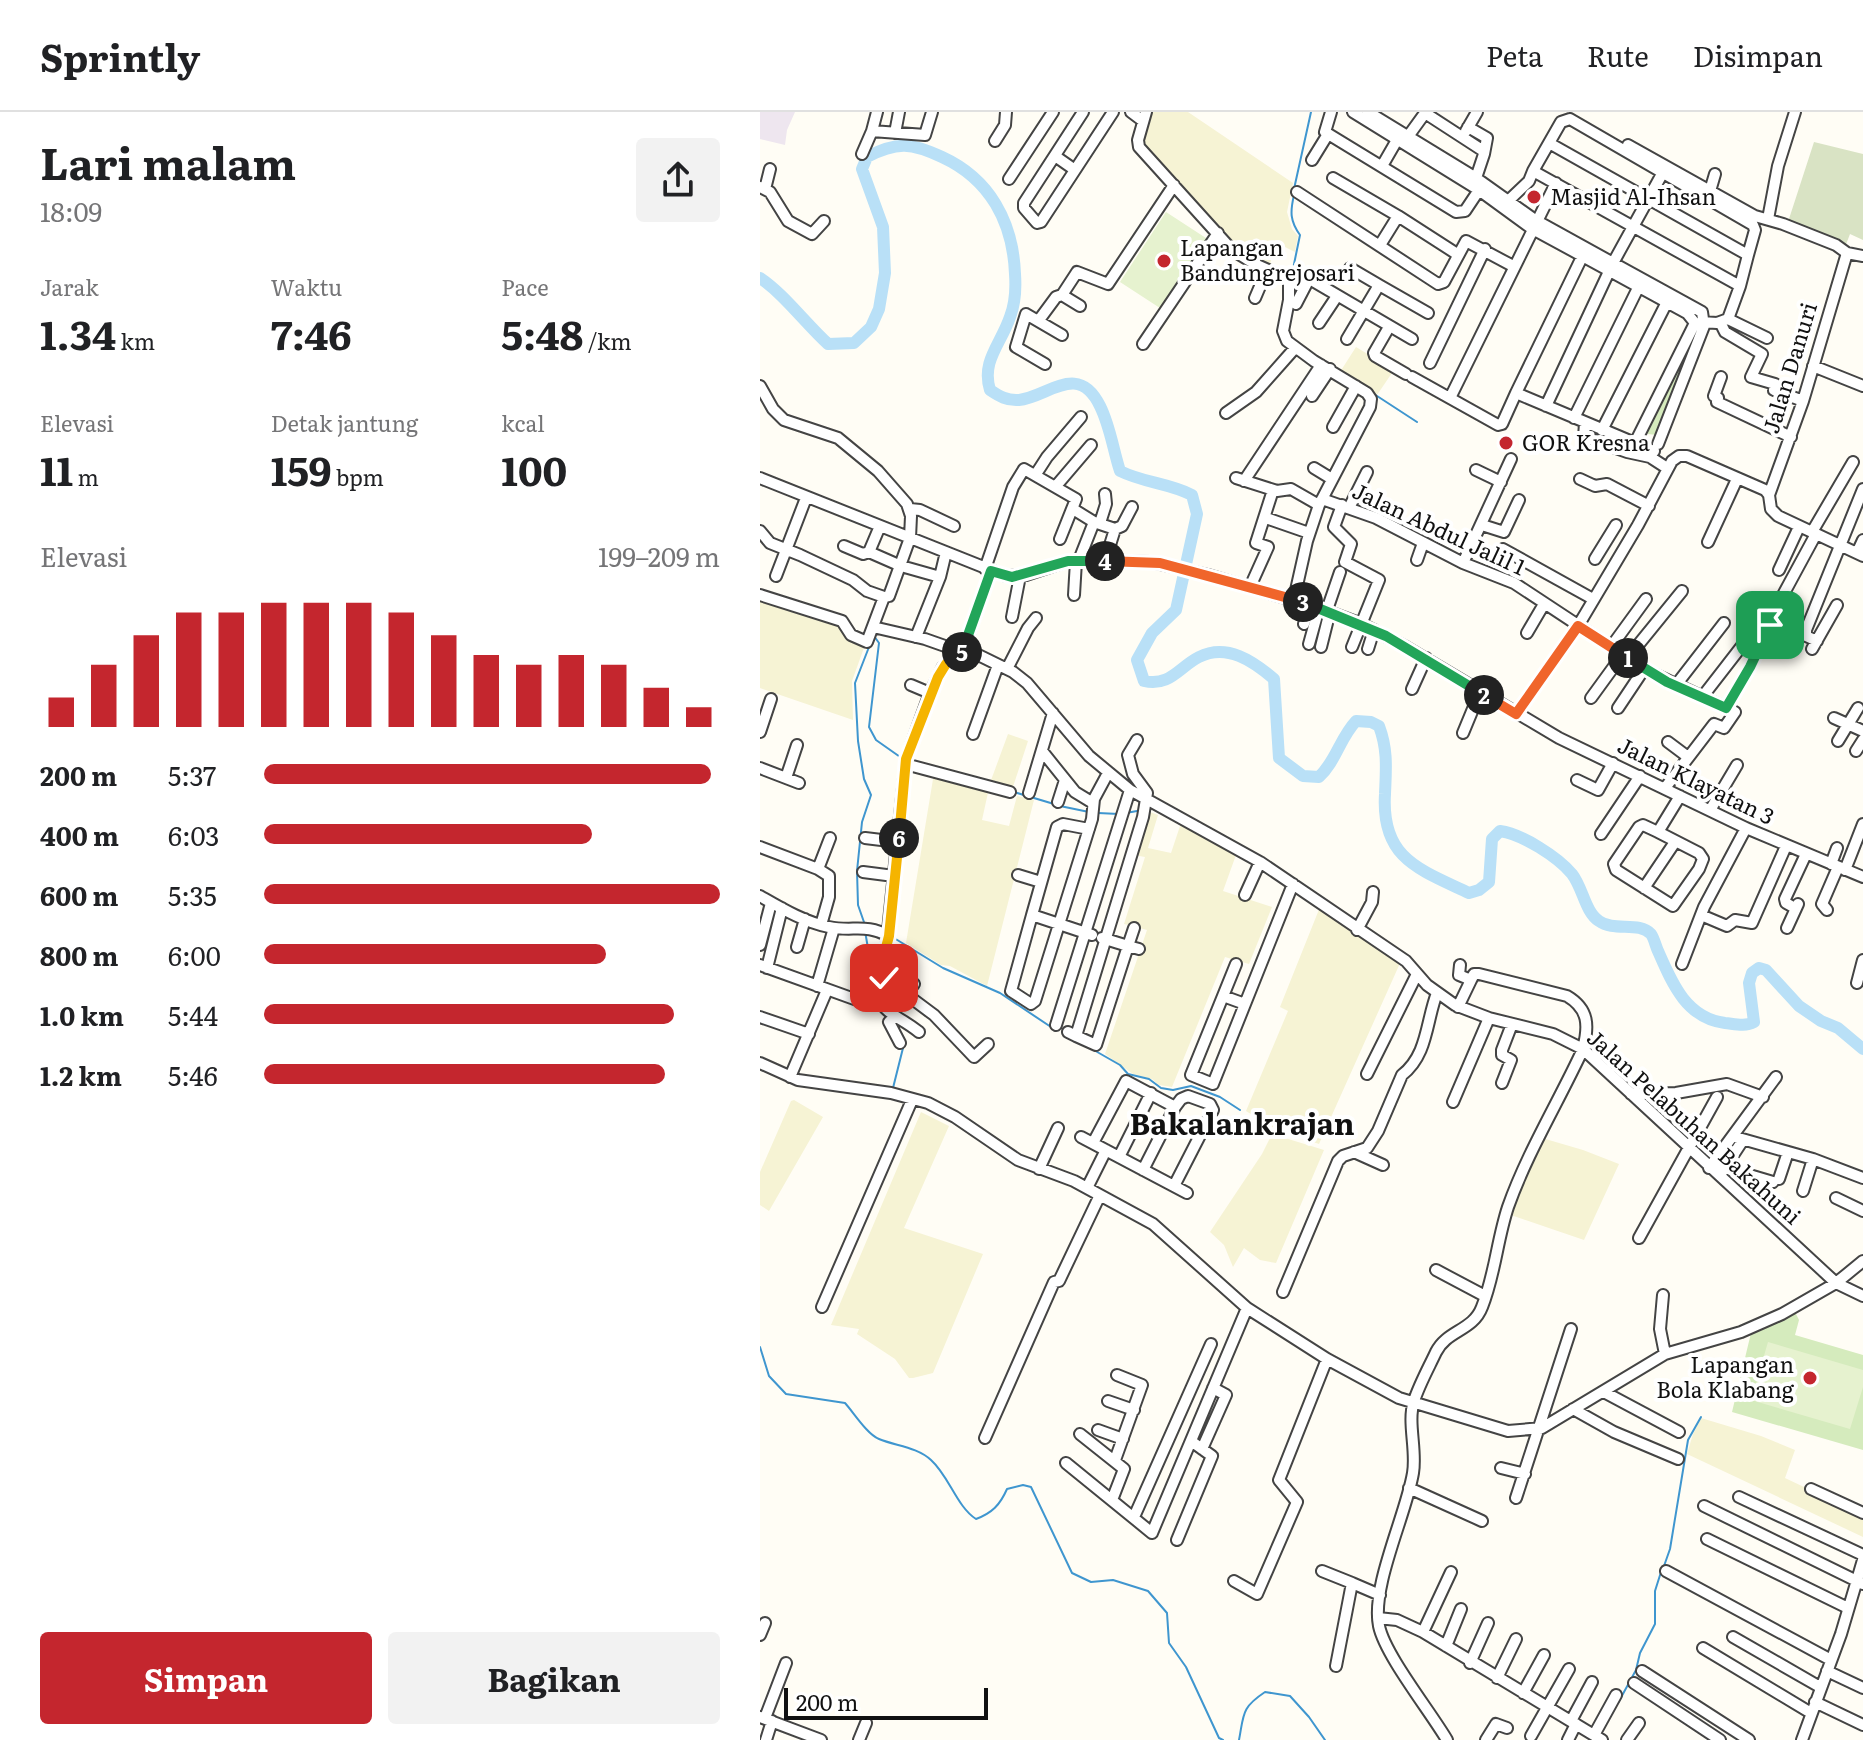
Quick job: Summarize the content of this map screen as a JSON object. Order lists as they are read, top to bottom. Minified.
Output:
{"streets":{"street":["Jalan Danuri","Jalan Abdul Jalil 1","Jalan Klayatan 3","Jalan Pelabuhan Bakahuni"]},"districts":["Bakalankrajan"],"places":["Masjid Al-Ihsan","Lapangan Bandungrejosari","GOR Kresna","Lapangan Bola Klabang"],"scale_bar":"200 m","page":{"header":"Sprintly","nav":["Peta","Rute","Disimpan"],"heading":["Lari malam","18:09"],"stats":[["Jarak","1.34 km"],["Waktu","7:46"],["Pace","5:48 /km"],["Elevasi","11 m"],["Detak jantung","159 bpm"],["kcal","100"]],"chart":["Elevasi","199–209 m"],"pins":["4","3","5","1","2","6"],"list":[{"name":"200 m","note":"5:37"},{"name":"400 m","note":"6:03"},{"name":"600 m","note":"5:35"},{"name":"800 m","note":"6:00"},{"name":"1.0 km","note":"5:44"},{"name":"1.2 km","note":"5:46"}],"buttons":["Simpan","Bagikan"],"scale":"200 m"}}
